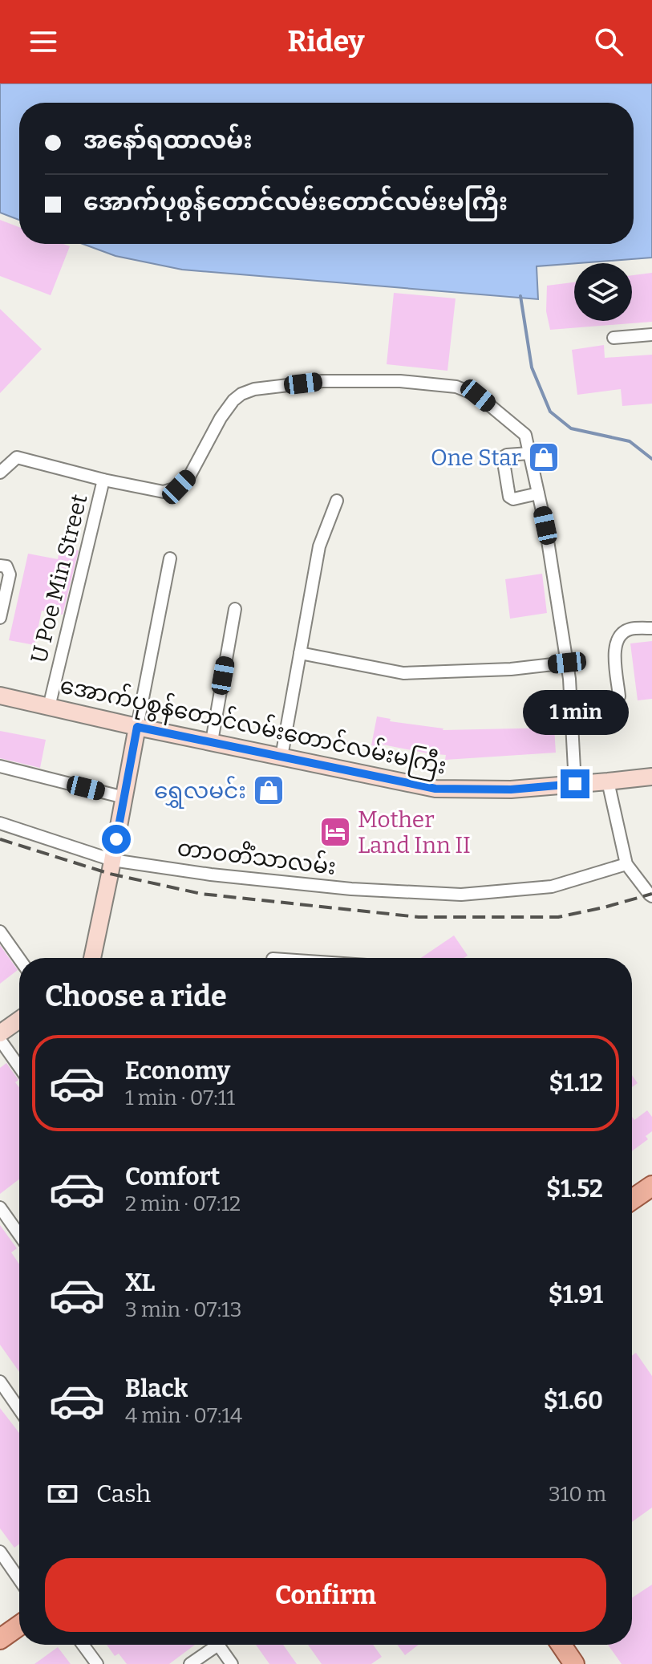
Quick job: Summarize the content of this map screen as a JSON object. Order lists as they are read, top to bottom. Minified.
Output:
{"streets":{"main road":["အောက်ပုစွန်တောင်လမ်းတောင်လမ်းမကြီး"],"street":["U Poe Min Street","တာဝတိံသာလမ်း"]},"crossings":[["U Poe Min Street","အောက်ပုစွန်တောင်လမ်းတောင်လမ်းမကြီး"]],"places":{"shop":["One Star","ရွှေလမင်း"],"hotel":["Mother Land Inn II"]},"page":{"header":"Ridey","banner":["အနော်ရထာလမ်း","အောက်ပုစွန်တောင်လမ်းတောင်လမ်းမကြီး"],"bubble":"1 min","heading":"Choose a ride","list":[{"name":"Economy","note":"1 min · 07:11","value":"$1.12"},{"name":"Comfort","note":"2 min · 07:12","value":"$1.52"},{"name":"XL","note":"3 min · 07:13","value":"$1.91"},{"name":"Black","note":"4 min · 07:14","value":"$1.60"}],"pay":["Cash","310 m"],"buttons":"Confirm"}}
